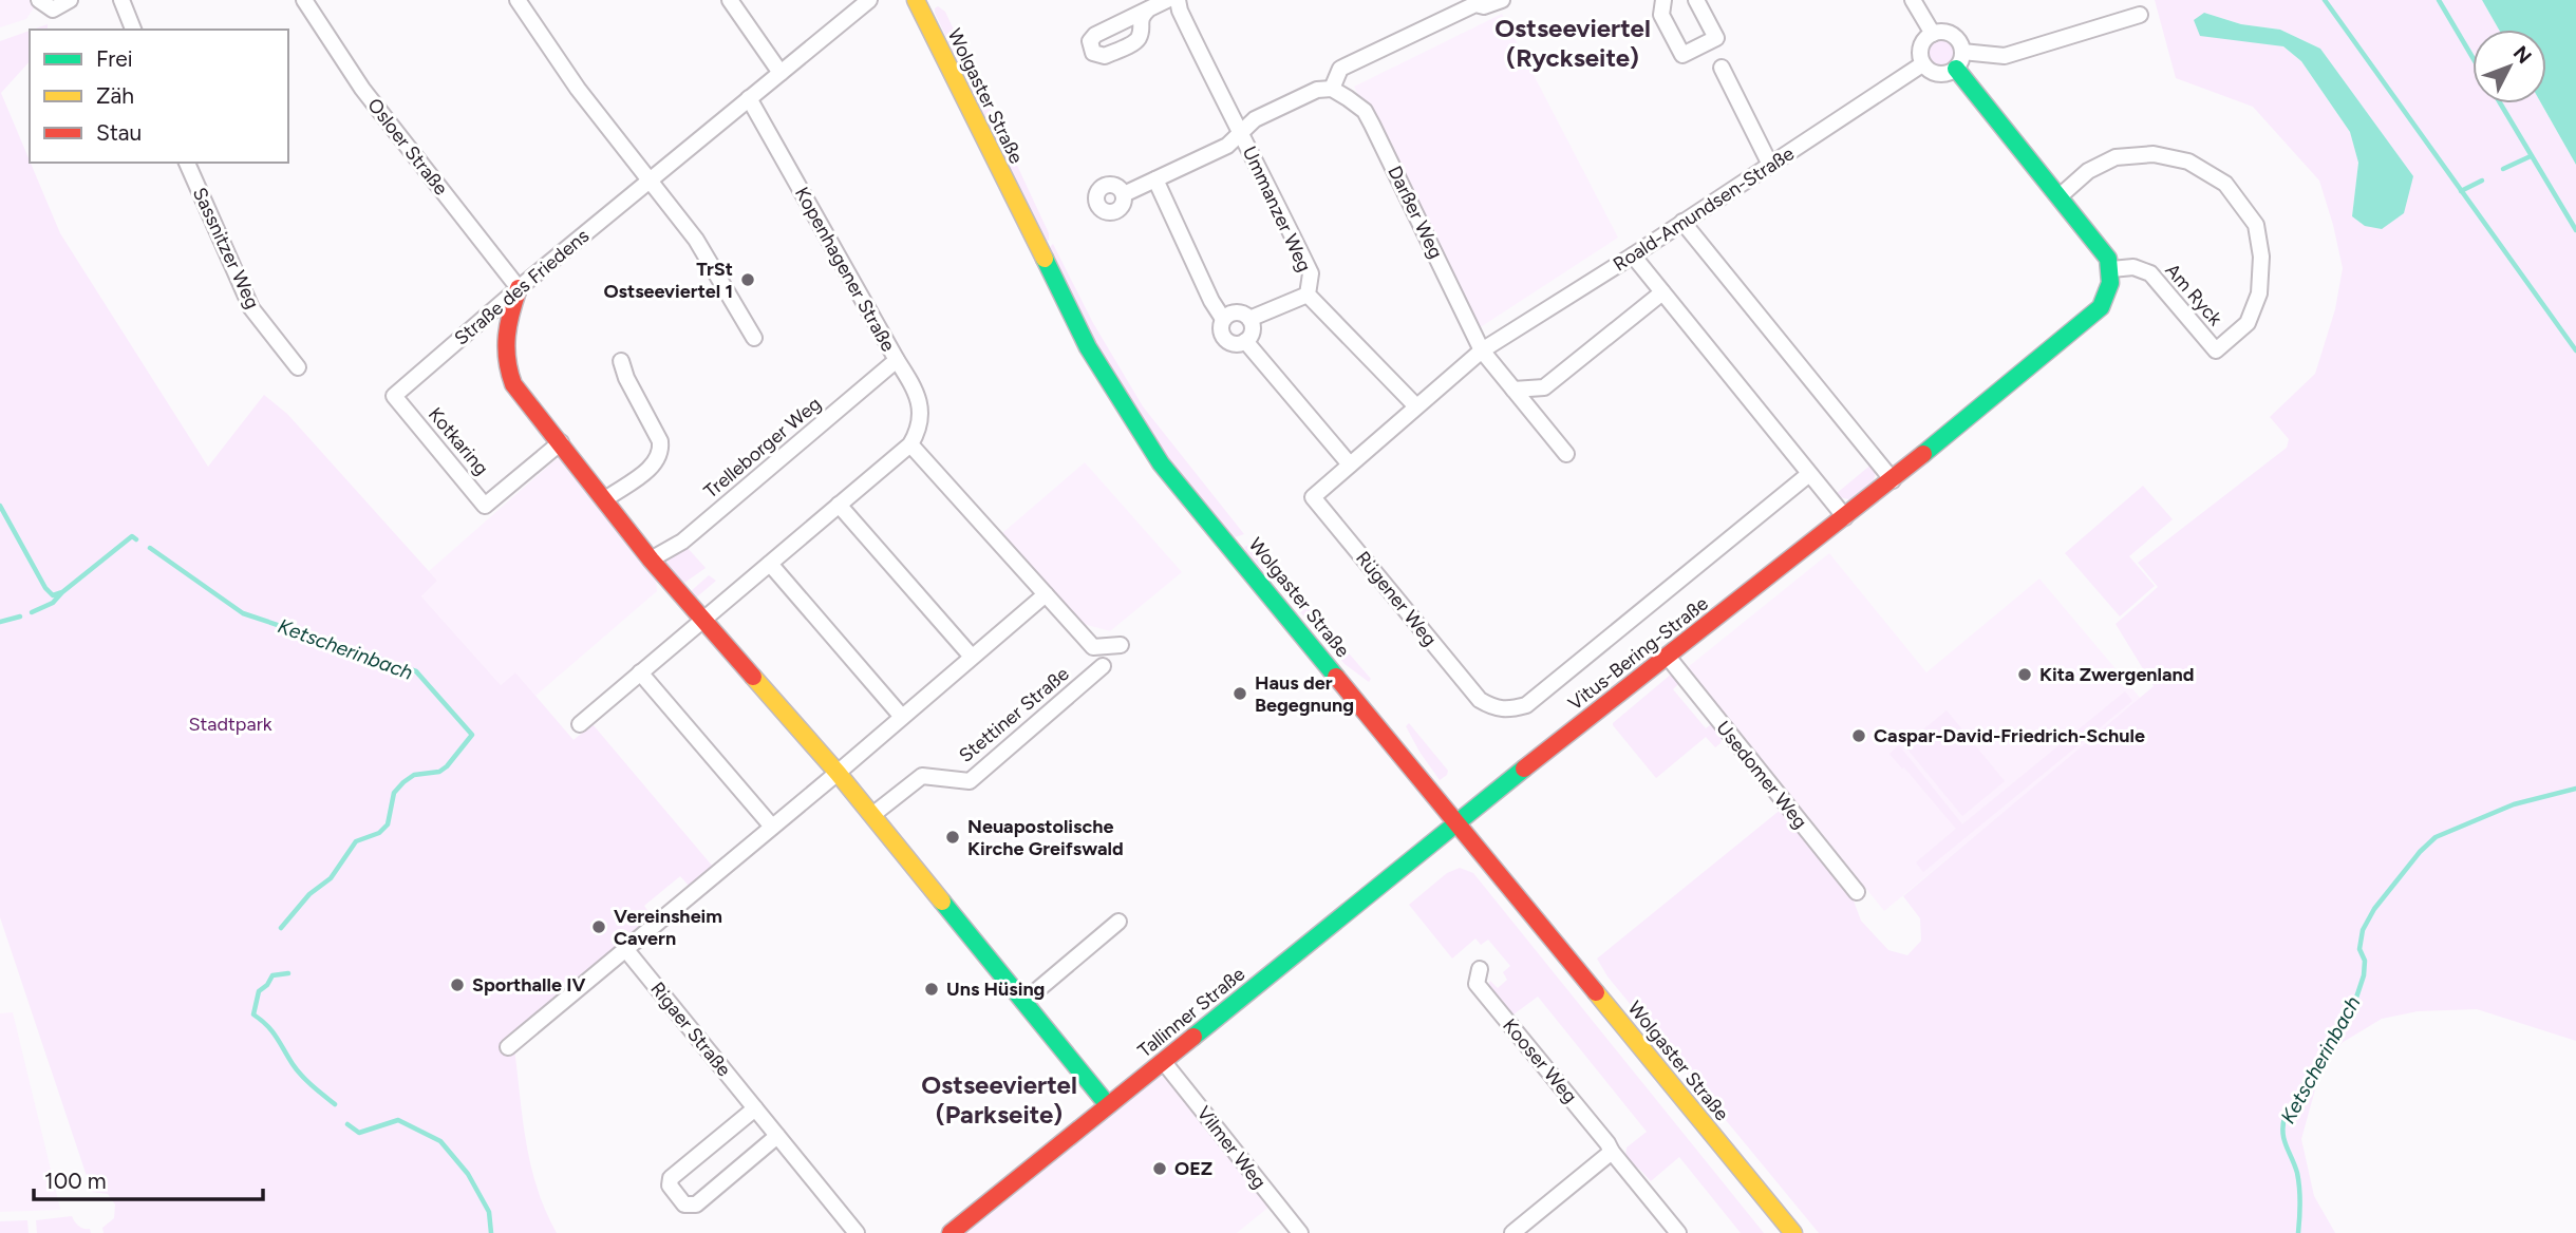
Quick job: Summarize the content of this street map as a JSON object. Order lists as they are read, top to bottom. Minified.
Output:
{"streets":{"street":["Wolgaster Straße","Osloer Straße","Ummanzer Weg","Roald-Amundsen-Straße","Darßer Weg","Sassnitzer Weg","Kopenhagener Straße","Straße des Friedens","Am Ryck","Kotkaring","Trelleborger Weg","Rügener Weg","Vitus-Bering-Straße","Stettiner Straße","Usedomer Weg","Tallinner Straße","Rigaer Straße","Kooser Weg","Vilmer Weg"]},"crossings":[["Wolgaster Straße","Vitus-Bering-Straße"],["Wolgaster Straße","Tallinner Straße"],["Osloer Straße","Straße des Friedens"],["Ummanzer Weg","Roald-Amundsen-Straße"],["Roald-Amundsen-Straße","Darßer Weg"],["Roald-Amundsen-Straße","Rügener Weg"],["Kopenhagener Straße","Straße des Friedens"],["Kopenhagener Straße","Trelleborger Weg"],["Straße des Friedens","Kotkaring"],["Am Ryck","Vitus-Bering-Straße"],["Rügener Weg","Vitus-Bering-Straße"],["Vitus-Bering-Straße","Usedomer Weg"],["Vitus-Bering-Straße","Tallinner Straße"],["Tallinner Straße","Vilmer Weg"]],"districts":["Ostseeviertel (Ryckseite)","Ostseeviertel (Parkseite)"],"water":["Ketscherinbach"],"parks":["Stadtpark"],"places":["TrSt Ostseeviertel 1","Kita Zwergenland","Haus der Begegnung","Caspar-David-Friedrich-Schule","Neuapostolische Kirche Greifswald","Vereinsheim Cavern","Sporthalle IV","Uns Hüsing","OEZ"],"legend":["Frei","Zäh","Stau"],"scale_bar":"100 m","north":"top right"}
